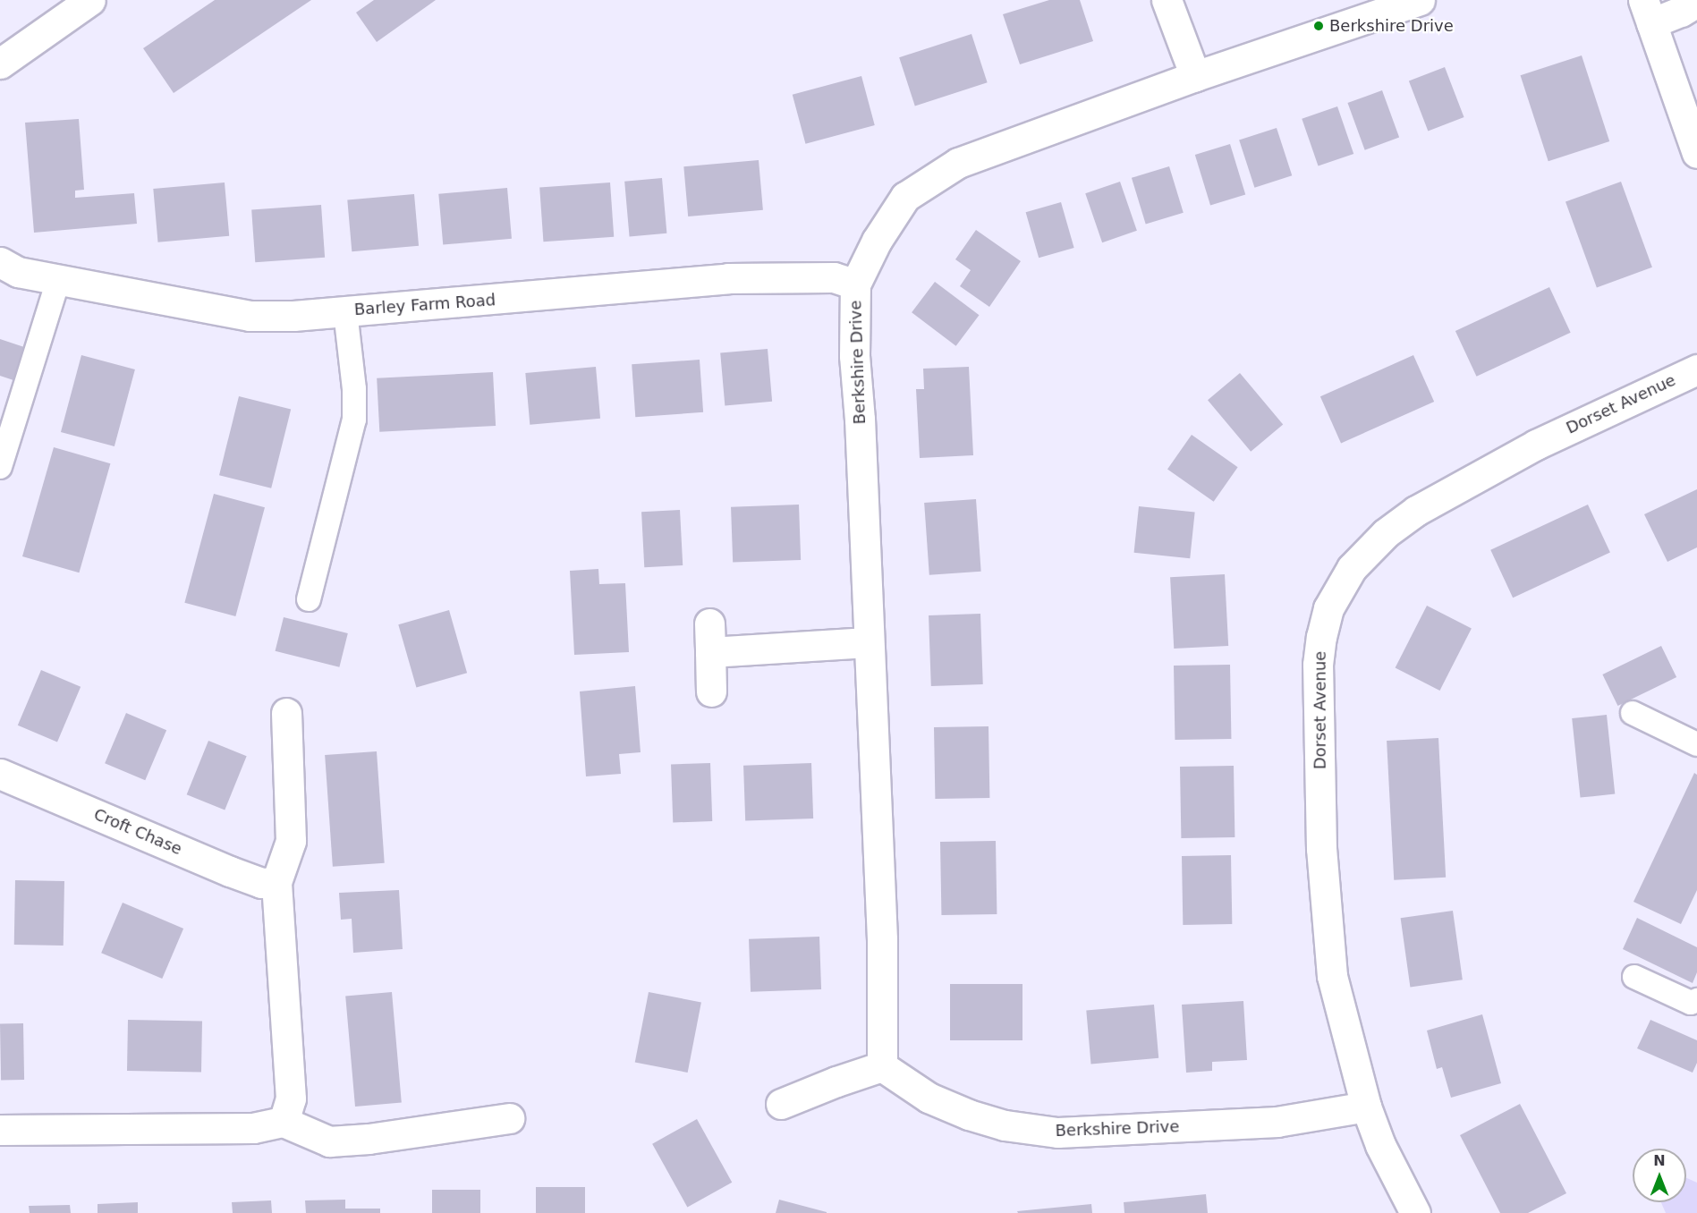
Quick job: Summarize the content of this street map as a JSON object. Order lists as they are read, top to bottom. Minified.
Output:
{"streets":{"street":["Barley Farm Road","Berkshire Drive","Dorset Avenue","Croft Chase"]},"crossings":[["Barley Farm Road","Berkshire Drive"],["Berkshire Drive","Dorset Avenue"]],"places":["Berkshire Drive"],"north":"top"}
